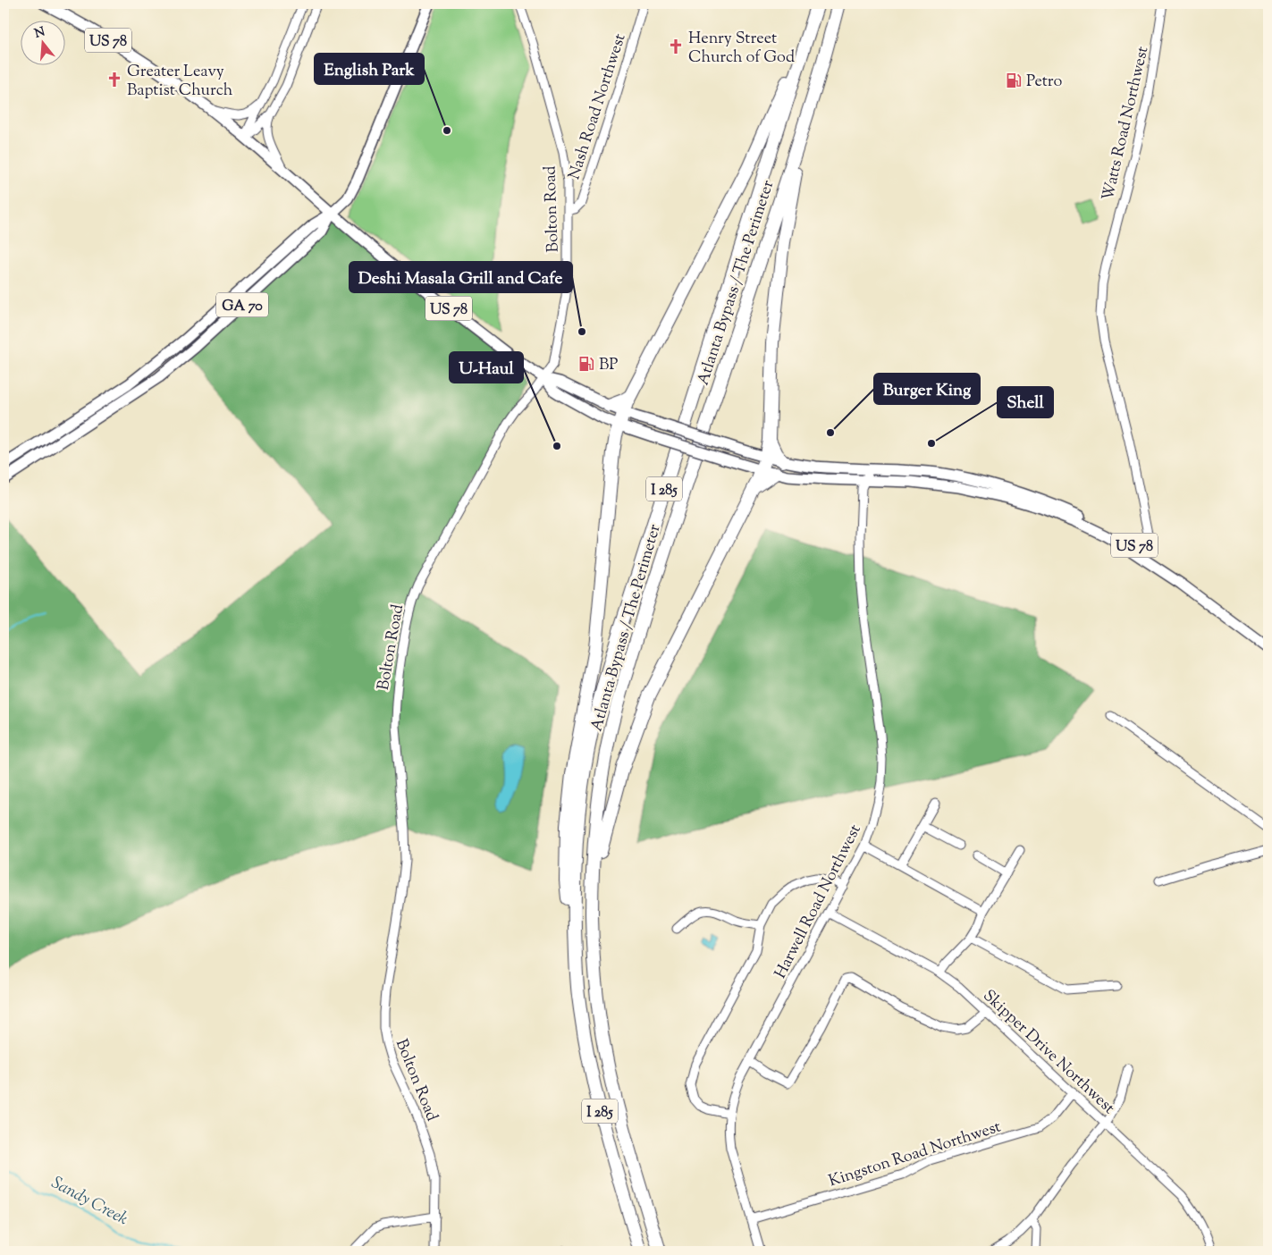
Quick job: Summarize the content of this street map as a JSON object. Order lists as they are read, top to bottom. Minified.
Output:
{"streets":{"highway":["Atlanta Bypass / The Perimeter","I 285"],"main road":["US 78","GA 70"],"street":["Nash Road Northwest","Watts Road Northwest","Bolton Road","Harwell Road Northwest","Skipper Drive Northwest","Kingston Road Northwest"]},"crossings":[["US 78","Watts Road Northwest"],["US 78","Bolton Road"],["US 78","GA 70"],["US 78","Harwell Road Northwest"],["Nash Road Northwest","Bolton Road"],["Harwell Road Northwest","Skipper Drive Northwest"],["Harwell Road Northwest","Kingston Road Northwest"],["Skipper Drive Northwest","Kingston Road Northwest"]],"water":["Sandy Creek"],"places":{"church":["Henry Street Church of God","Greater Leavy Baptist Church"],"fuel station":["Petro","BP"],"other":["English Park","Deshi Masala Grill and Cafe","Burger King","Shell","U-Haul"]},"north":"top"}
